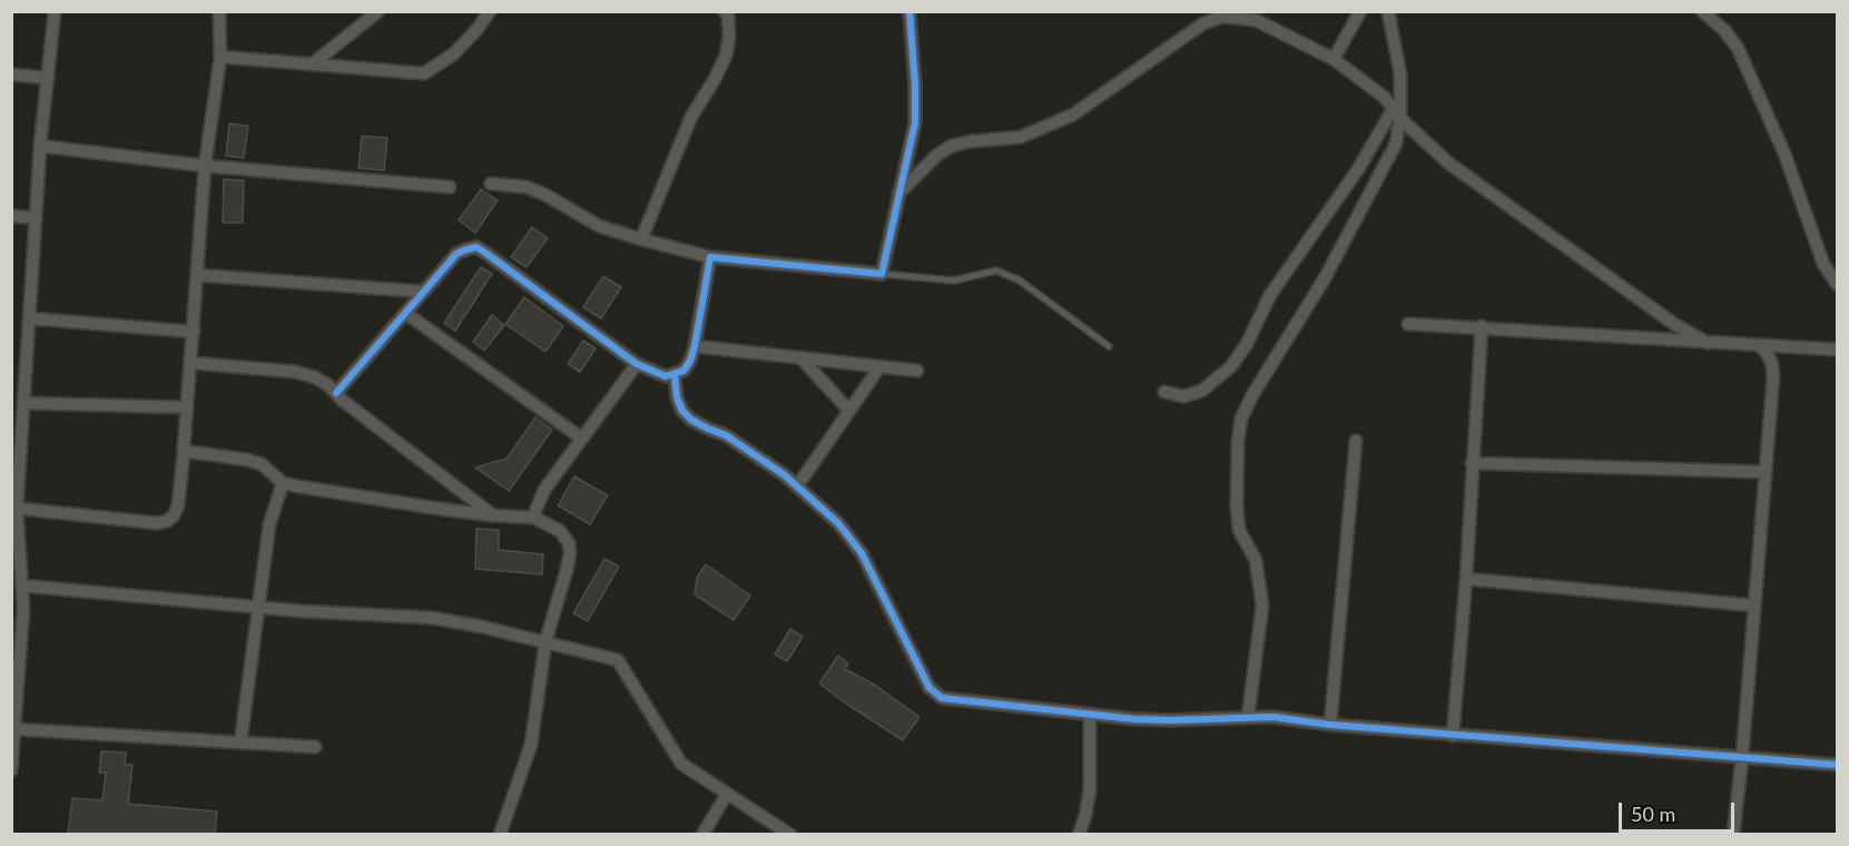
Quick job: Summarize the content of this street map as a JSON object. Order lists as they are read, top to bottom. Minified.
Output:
{"scale_bar":"50 m"}
